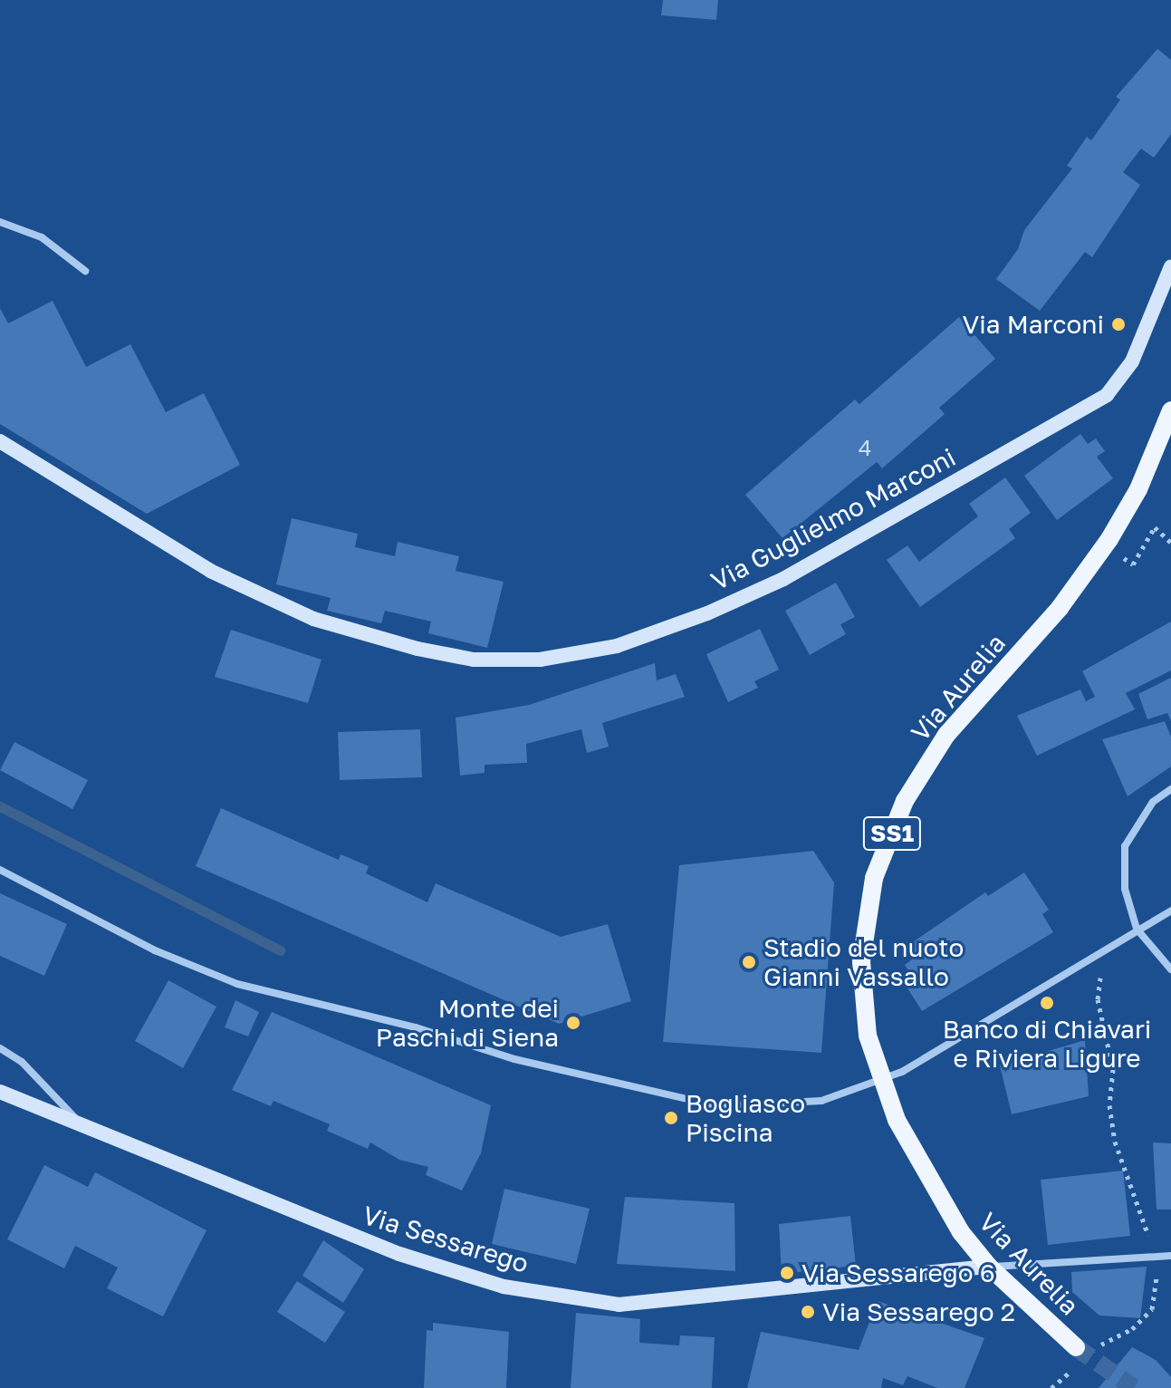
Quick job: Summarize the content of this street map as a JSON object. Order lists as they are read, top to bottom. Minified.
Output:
{"streets":{"main road":["Via Aurelia","SS1"],"street":["Via Guglielmo Marconi","Via Sessarego"]},"crossings":[["Via Aurelia","Via Sessarego"]],"places":["Via Marconi","Stadio del nuoto Gianni Vassallo","Banco di Chiavari e Riviera Ligure","Monte dei Paschi di Siena","Bogliasco Piscina","Via Sessarego 6","Via Sessarego 2"],"house_numbers":["4"]}
